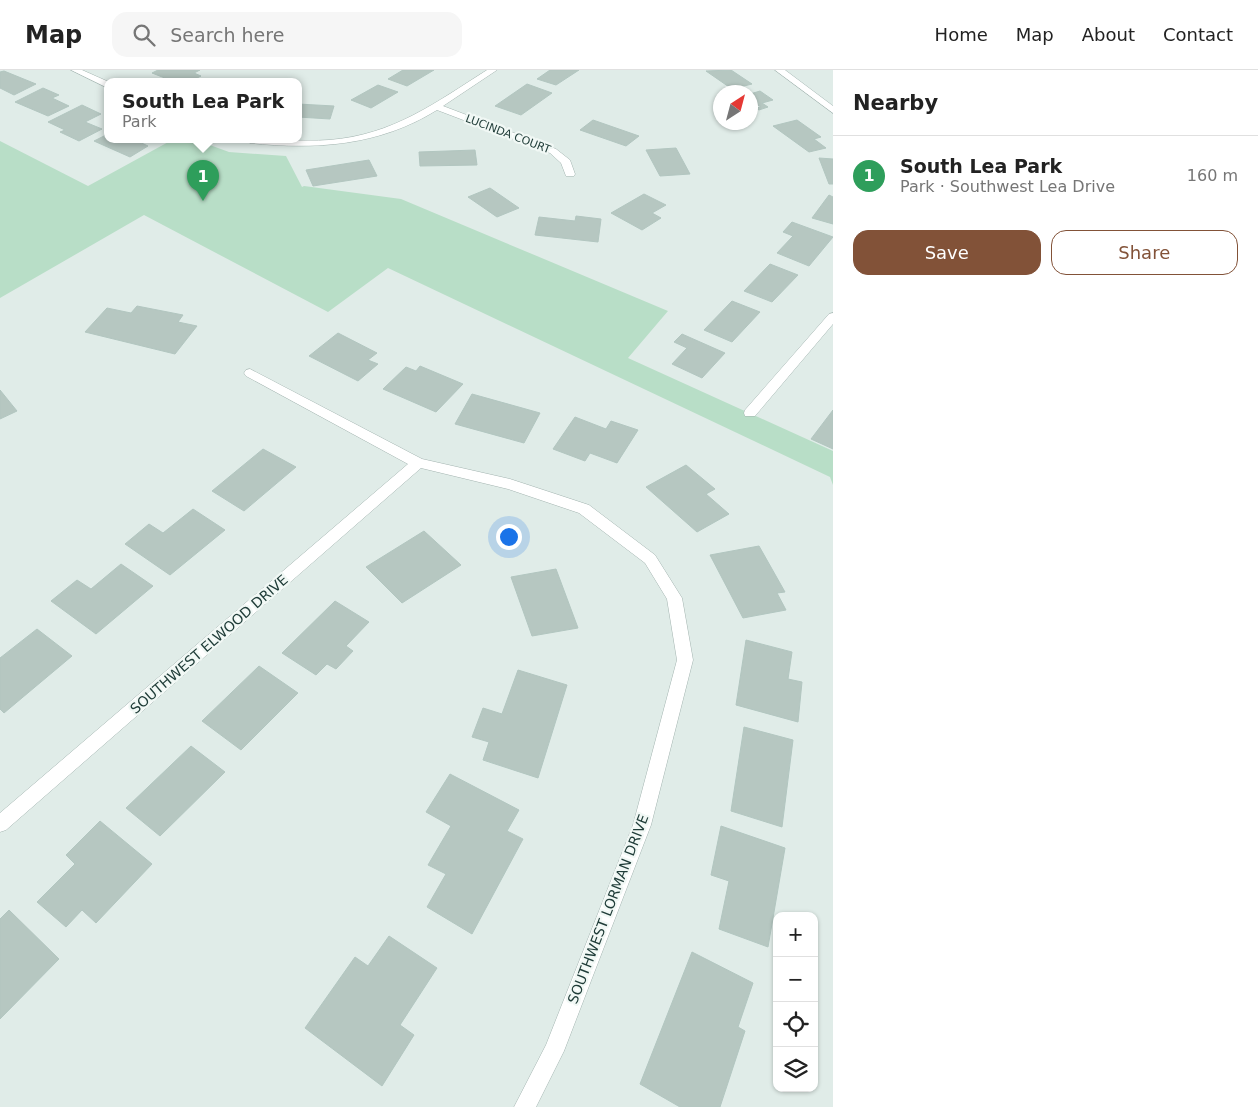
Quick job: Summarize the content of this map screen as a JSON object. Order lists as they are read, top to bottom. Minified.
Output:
{"streets":{"street":["LUCINDA COURT","SOUTHWEST ELWOOD DRIVE","SOUTHWEST LORMAN DRIVE"]},"crossings":[["SOUTHWEST ELWOOD DRIVE","SOUTHWEST LORMAN DRIVE"]],"north":"top right","page":{"header":"Map","search":"Search here","nav":["Home","Map","About","Contact"],"heading":"Nearby","popup":["South Lea Park","Park"],"list":[{"mark":"1","name":"South Lea Park","note":"Park · Southwest Lea Drive","value":"160 m"}],"pins":"1","buttons":["Save","Share"],"map_buttons":["+","−"]}}
